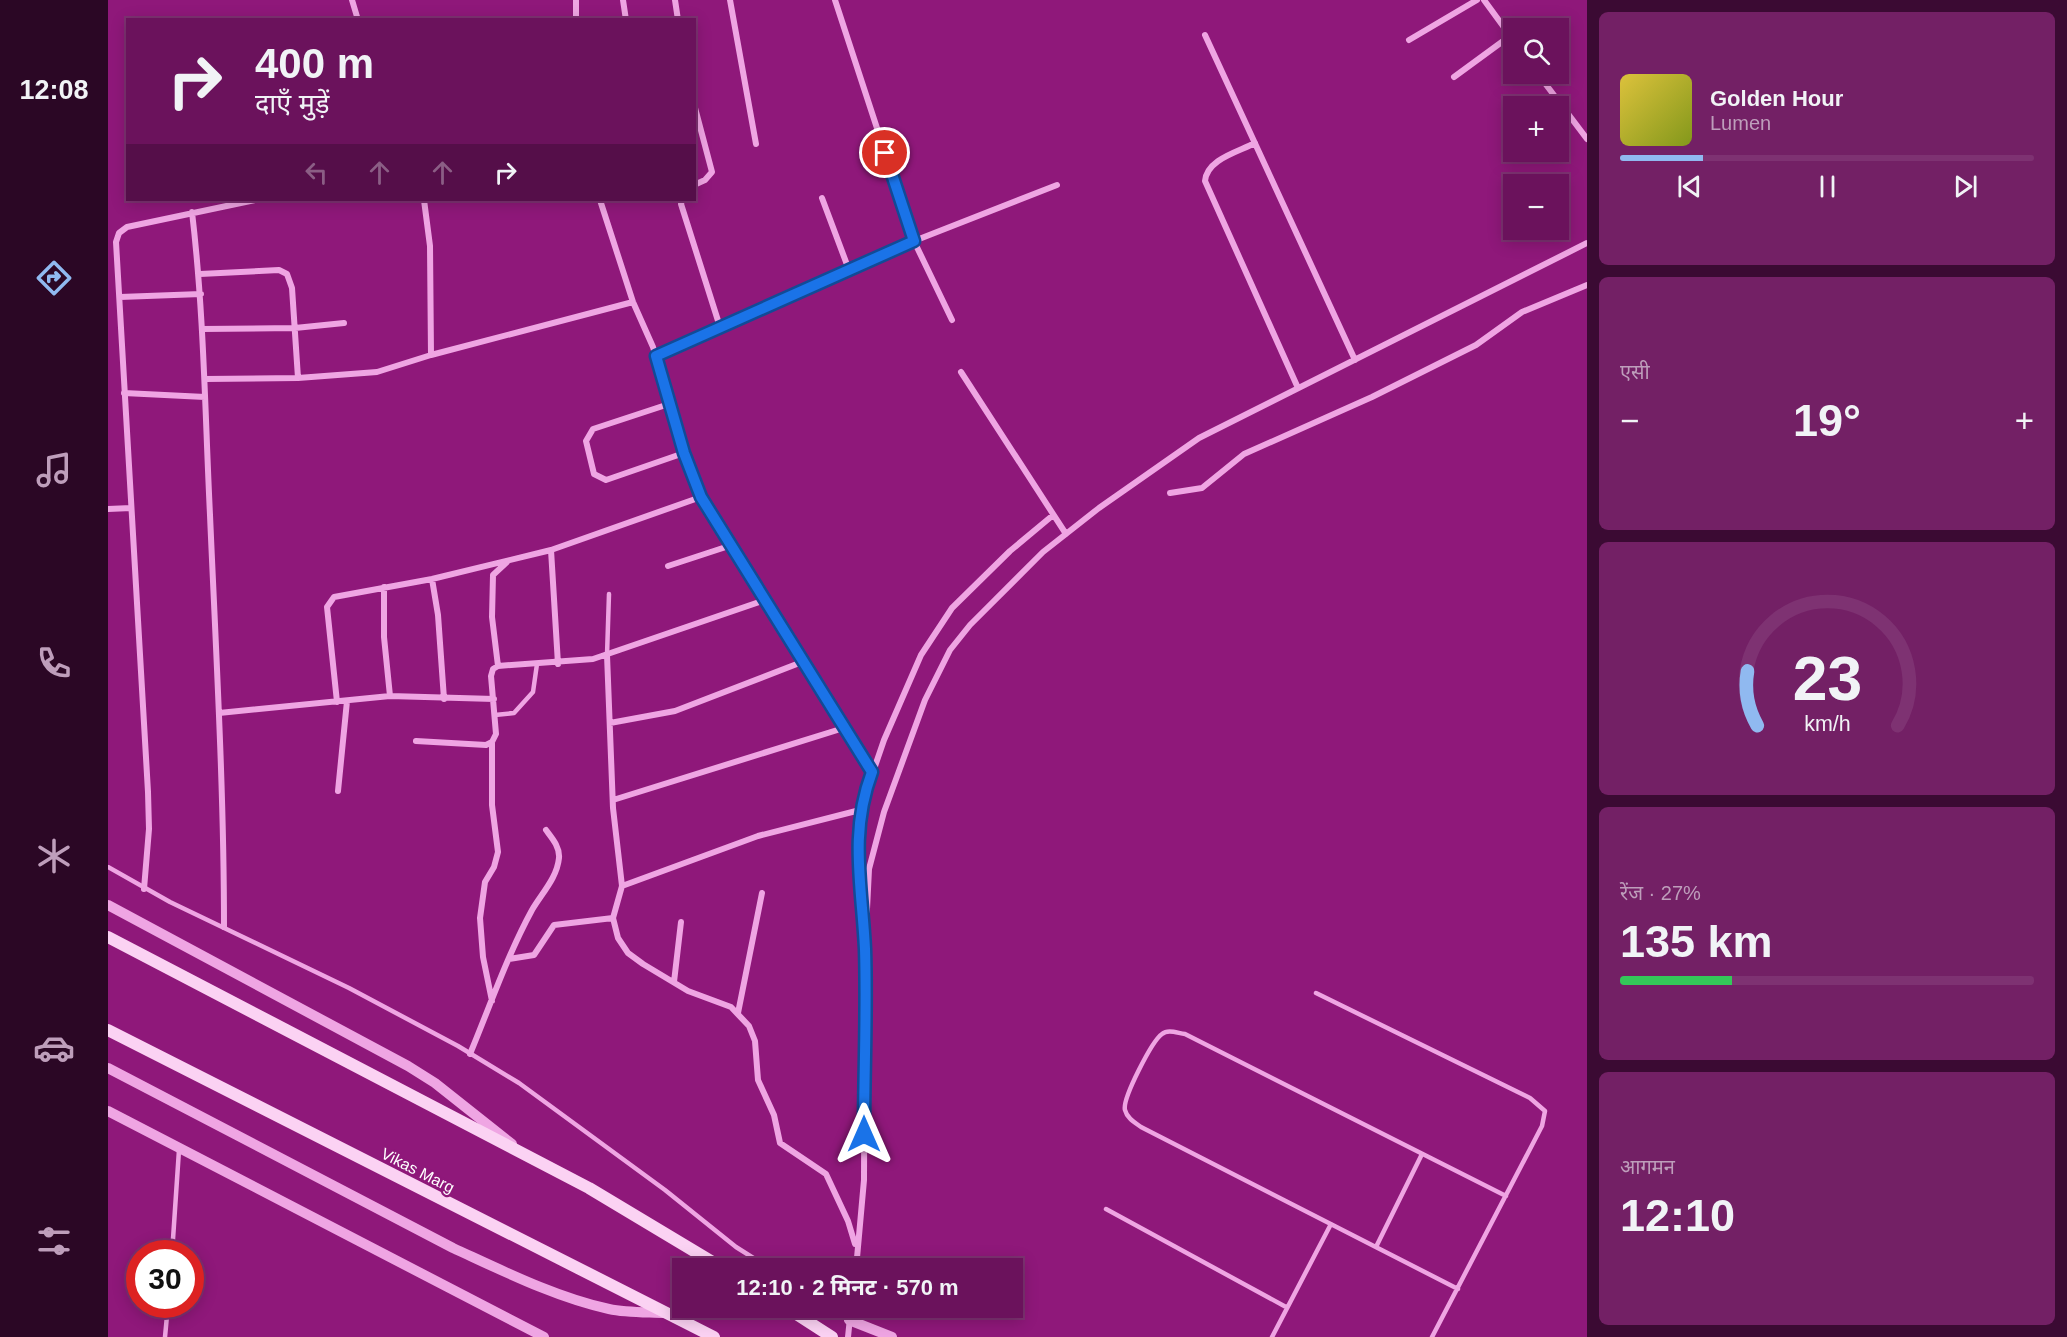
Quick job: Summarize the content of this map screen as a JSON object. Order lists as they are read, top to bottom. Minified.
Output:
{"streets":{"main road":["Vikas Marg"]},"page":{"tabs":"12:08","map_buttons":["+","−"],"turn":["400 m","दाएँ मुड़ें"],"song":["Golden Hour","Lumen"],"tile":["एसी",["रेंज · 27%","135 km"],["आगमन","12:10"]],"heat":["−","19°","+"],"limit":"30","trip":"12:10 · 2 मिनट · 570 m","gauge":["23","km/h"]}}
